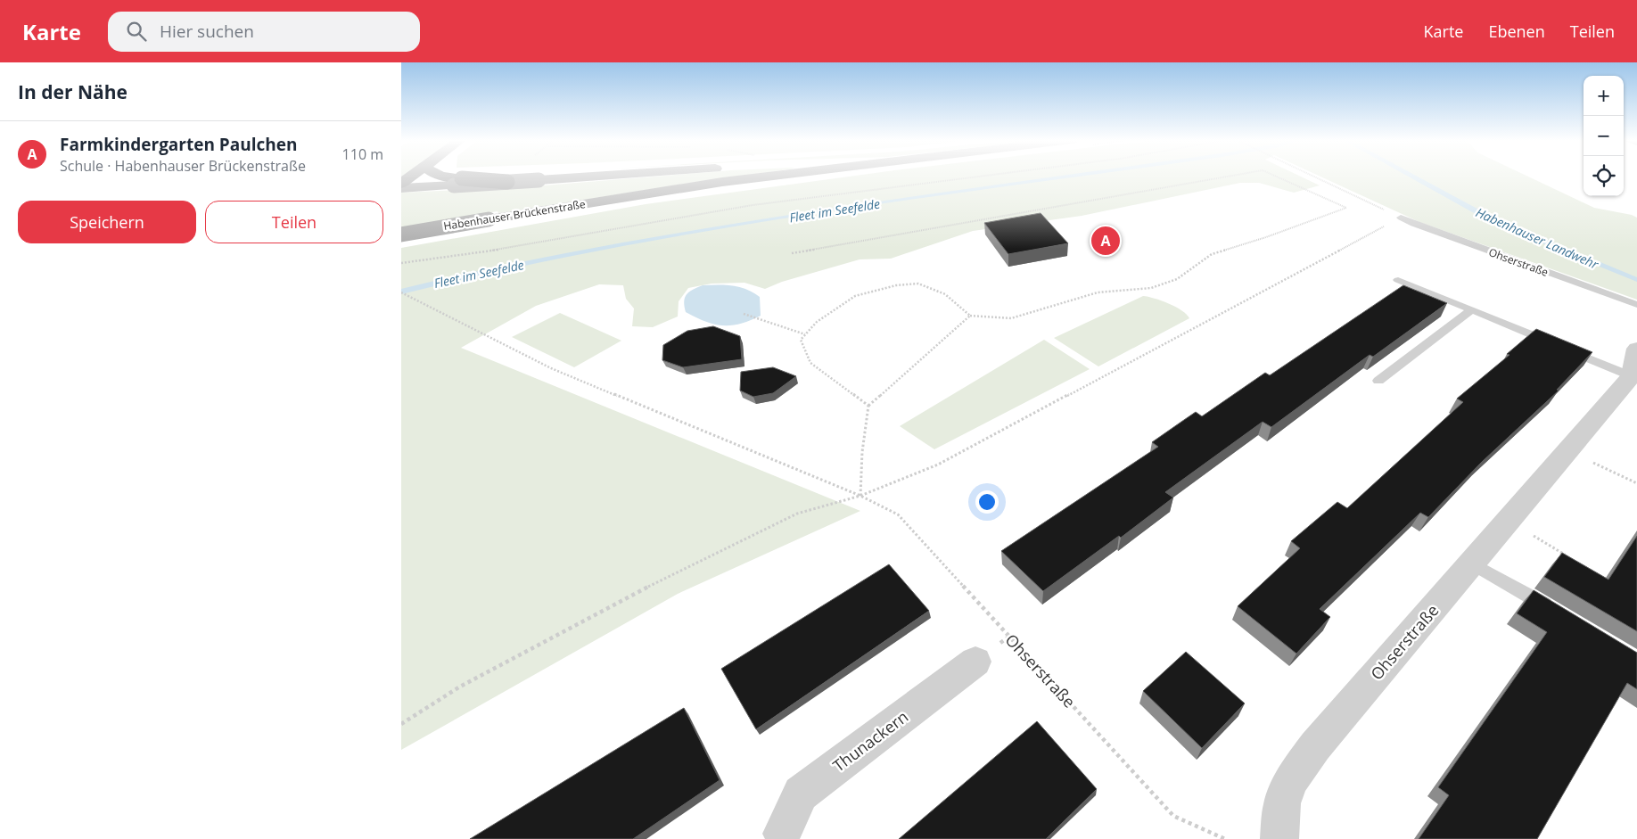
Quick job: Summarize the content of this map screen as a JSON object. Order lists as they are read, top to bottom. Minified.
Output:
{"streets":{"main road":["Habenhauser Brückenstraße"],"street":["Ohserstraße","Thunackern"]},"water":["Fleet im Seefelde","Habenhauser Landwehr"],"page":{"header":"Karte","search":"Hier suchen","nav":["Karte","Ebenen","Teilen"],"heading":"In der Nähe","map_buttons":["+","−"],"list":[{"mark":"A","name":"Farmkindergarten Paulchen","note":"Schule · Habenhauser Brückenstraße","value":"110 m"}],"buttons":["Speichern","Teilen"],"pins":"A"}}
